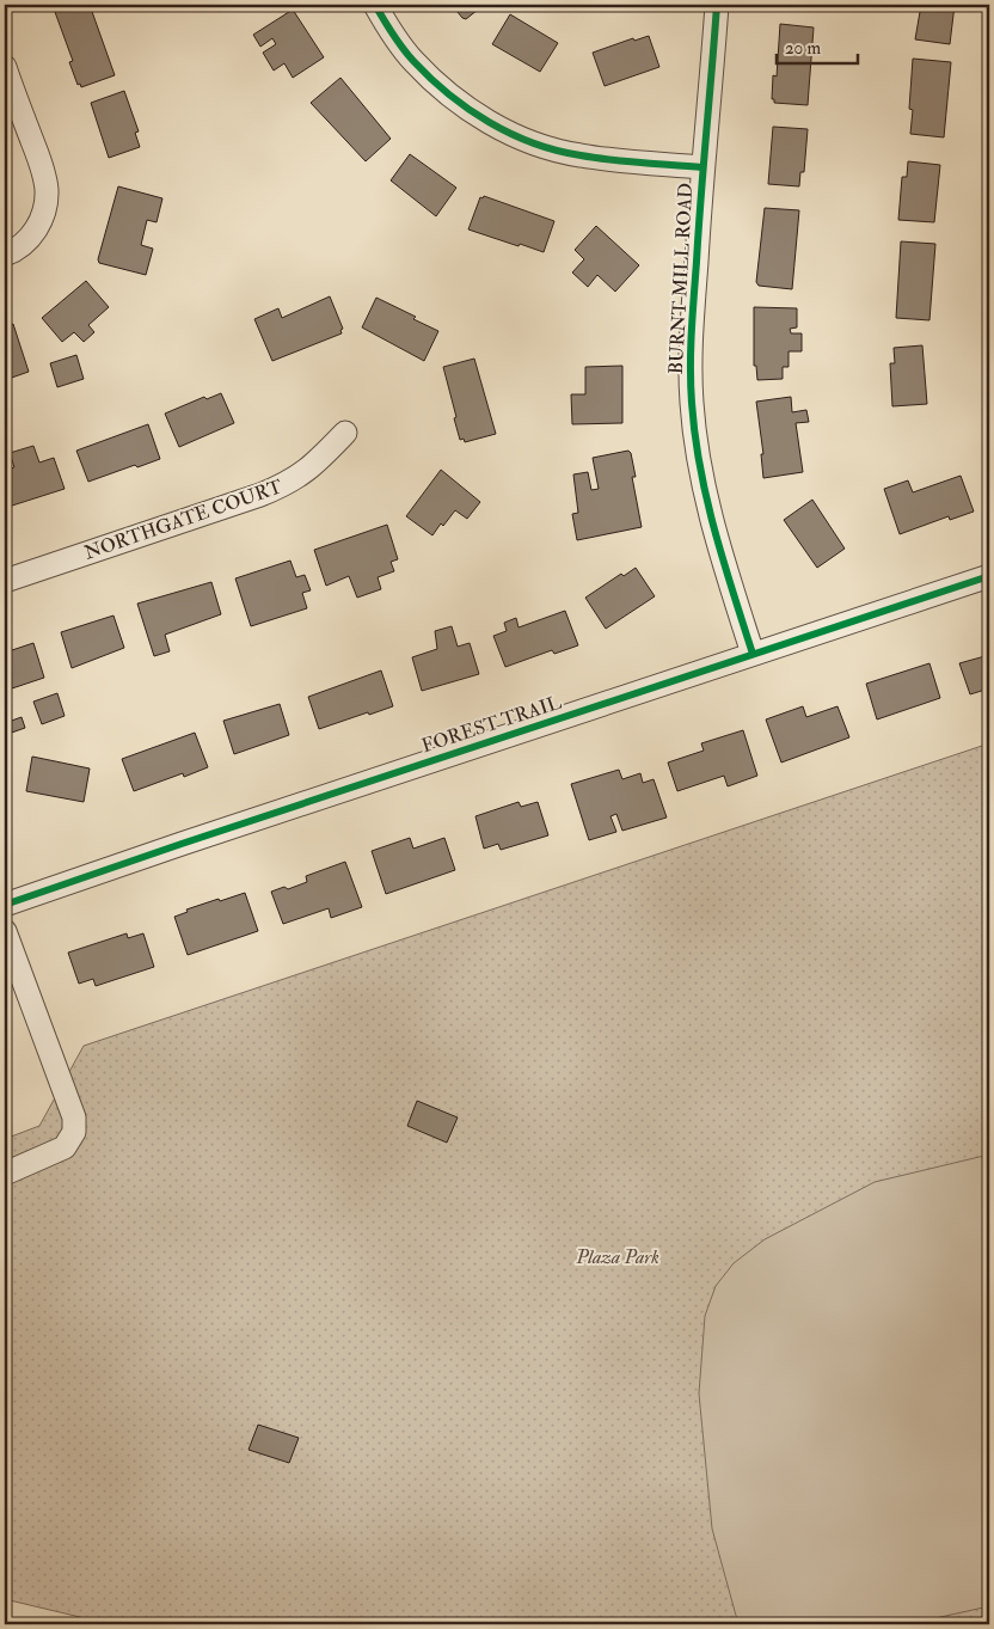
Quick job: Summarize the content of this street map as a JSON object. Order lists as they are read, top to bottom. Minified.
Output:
{"streets":{"street":["BURNT MILL ROAD","NORTHGATE COURT","FOREST TRAIL"]},"crossings":[["BURNT MILL ROAD","FOREST TRAIL"]],"parks":["Plaza Park"],"scale_bar":"20 m"}
